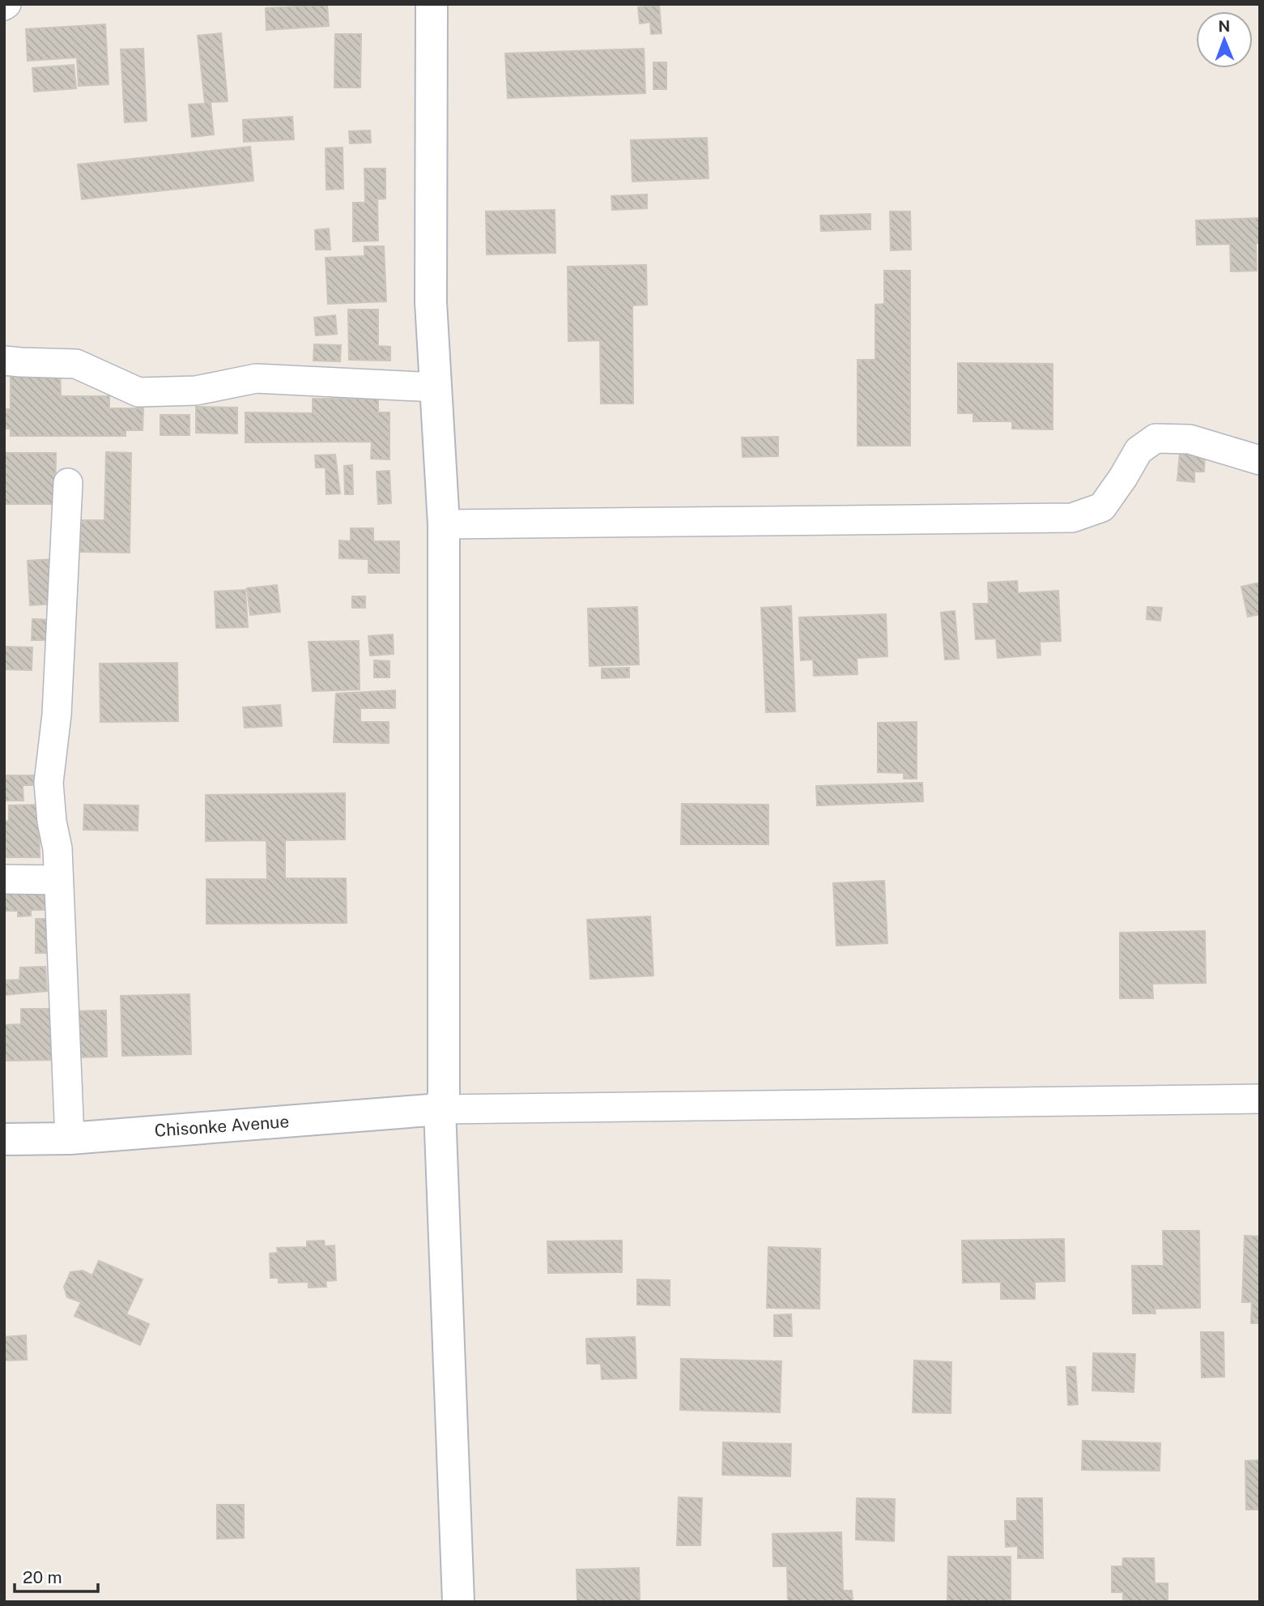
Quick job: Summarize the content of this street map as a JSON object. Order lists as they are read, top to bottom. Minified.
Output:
{"streets":{"main road":["Chisonke Avenue"]},"scale_bar":"20 m","north":"top"}
